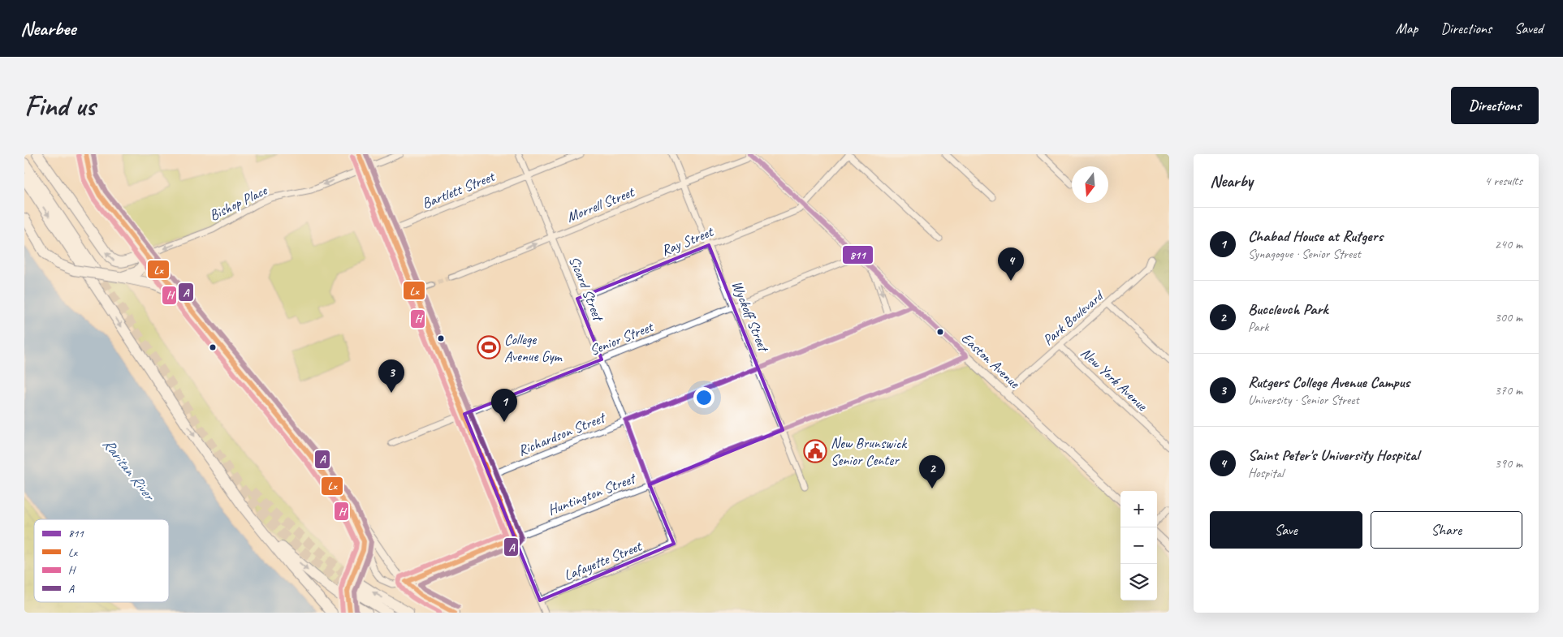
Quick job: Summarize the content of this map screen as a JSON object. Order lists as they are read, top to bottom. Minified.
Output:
{"streets":{"street":["Bartlett Street","Bishop Place","Morrell Street","Ray Street","Sicard Street","Wyckoff Street","Park Boulevard","Senior Street","Easton Avenue","New York Avenue","Richardson Street","Huntington Street","Lafayette Street"]},"crossings":[["Bartlett Street","Sicard Street"],["Morrell Street","Sicard Street"],["Morrell Street","Wyckoff Street"],["Morrell Street","Easton Avenue"],["Ray Street","Sicard Street"],["Ray Street","Wyckoff Street"],["Ray Street","Easton Avenue"],["Sicard Street","Senior Street"],["Sicard Street","Richardson Street"],["Sicard Street","Huntington Street"],["Sicard Street","Lafayette Street"],["Wyckoff Street","Senior Street"],["Wyckoff Street","Richardson Street"],["Wyckoff Street","Huntington Street"],["Park Boulevard","Easton Avenue"],["Park Boulevard","New York Avenue"],["Senior Street","Easton Avenue"],["Easton Avenue","Richardson Street"],["Easton Avenue","Huntington Street"]],"one_way":["Bishop Place"],"water":["Raritan River"],"places":{"sports":["College Avenue Gym"],"public building":["New Brunswick Senior Center"]},"lines":["transit line 811","transit line Lx","transit line A","transit line H"],"legend":["811","Lx","H","A"],"north":"bottom","page":{"header":"Nearbee","nav":["Map","Directions","Saved"],"buttons":["Directions",["Save","Share"]],"title":"Find us","heading":["Nearby","4 results"],"list":[{"mark":"1","name":"Chabad House at Rutgers","note":"Synagogue · Senior Street","value":"240 m"},{"mark":"2","name":"Buccleuch Park","note":"Park","value":"300 m"},{"mark":"3","name":"Rutgers College Avenue Campus","note":"University · Senior Street","value":"370 m"},{"mark":"4","name":"Saint Peter's University Hospital","note":"Hospital","value":"390 m"}],"pins":["4","3","1","2"],"map_buttons":["+","−"]}}
